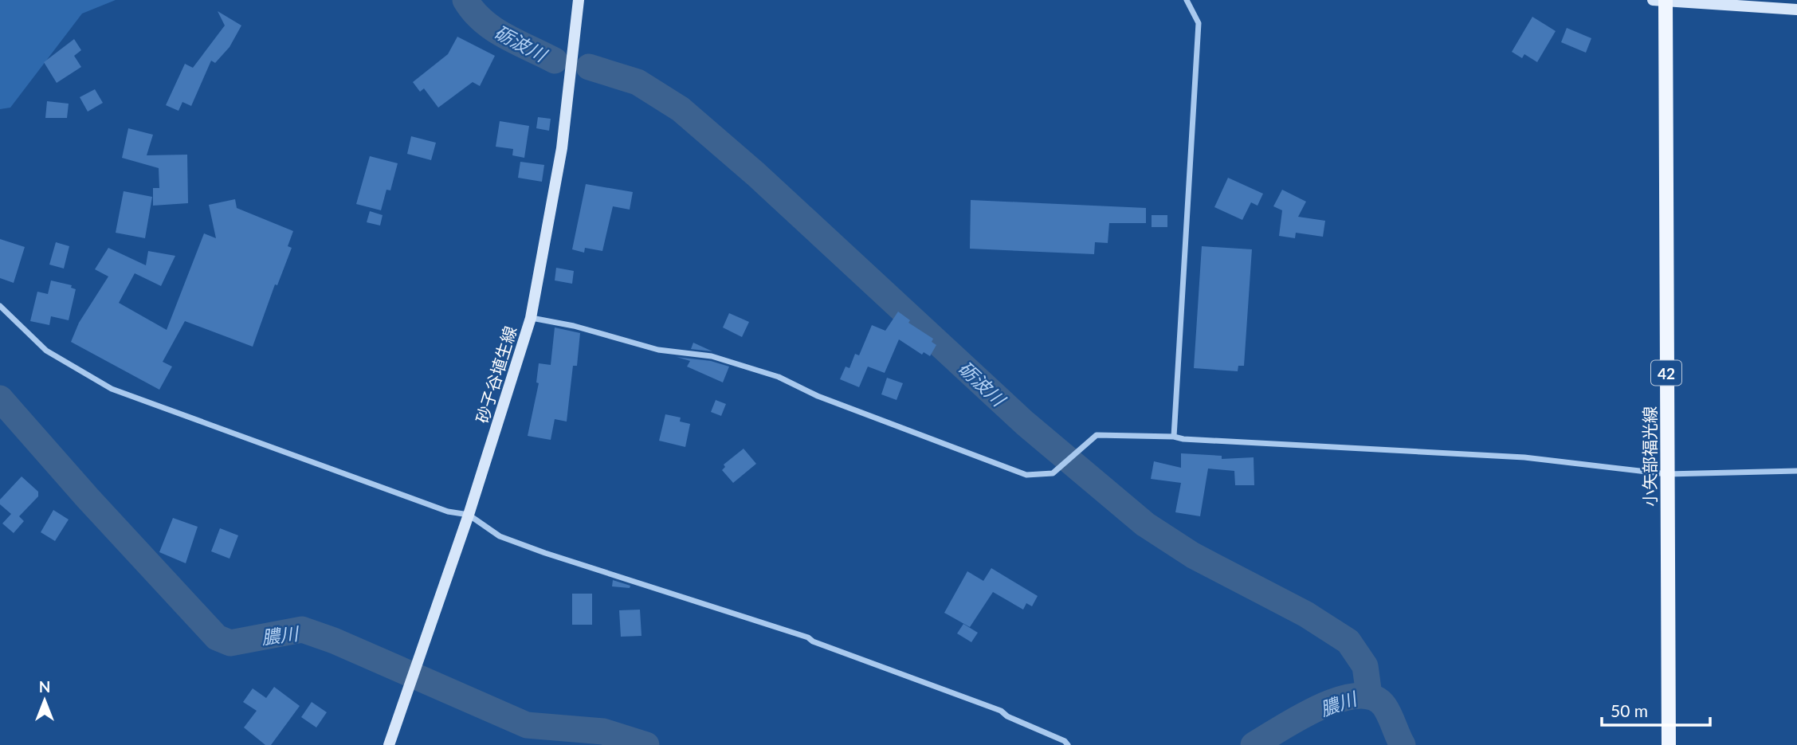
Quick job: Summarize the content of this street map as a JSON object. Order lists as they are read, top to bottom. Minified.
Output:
{"streets":{"main road":["42","砂子谷埴生線","小矢部福光線"]},"water":["砺波川","膿川"],"scale_bar":"50 m","north":"top"}
